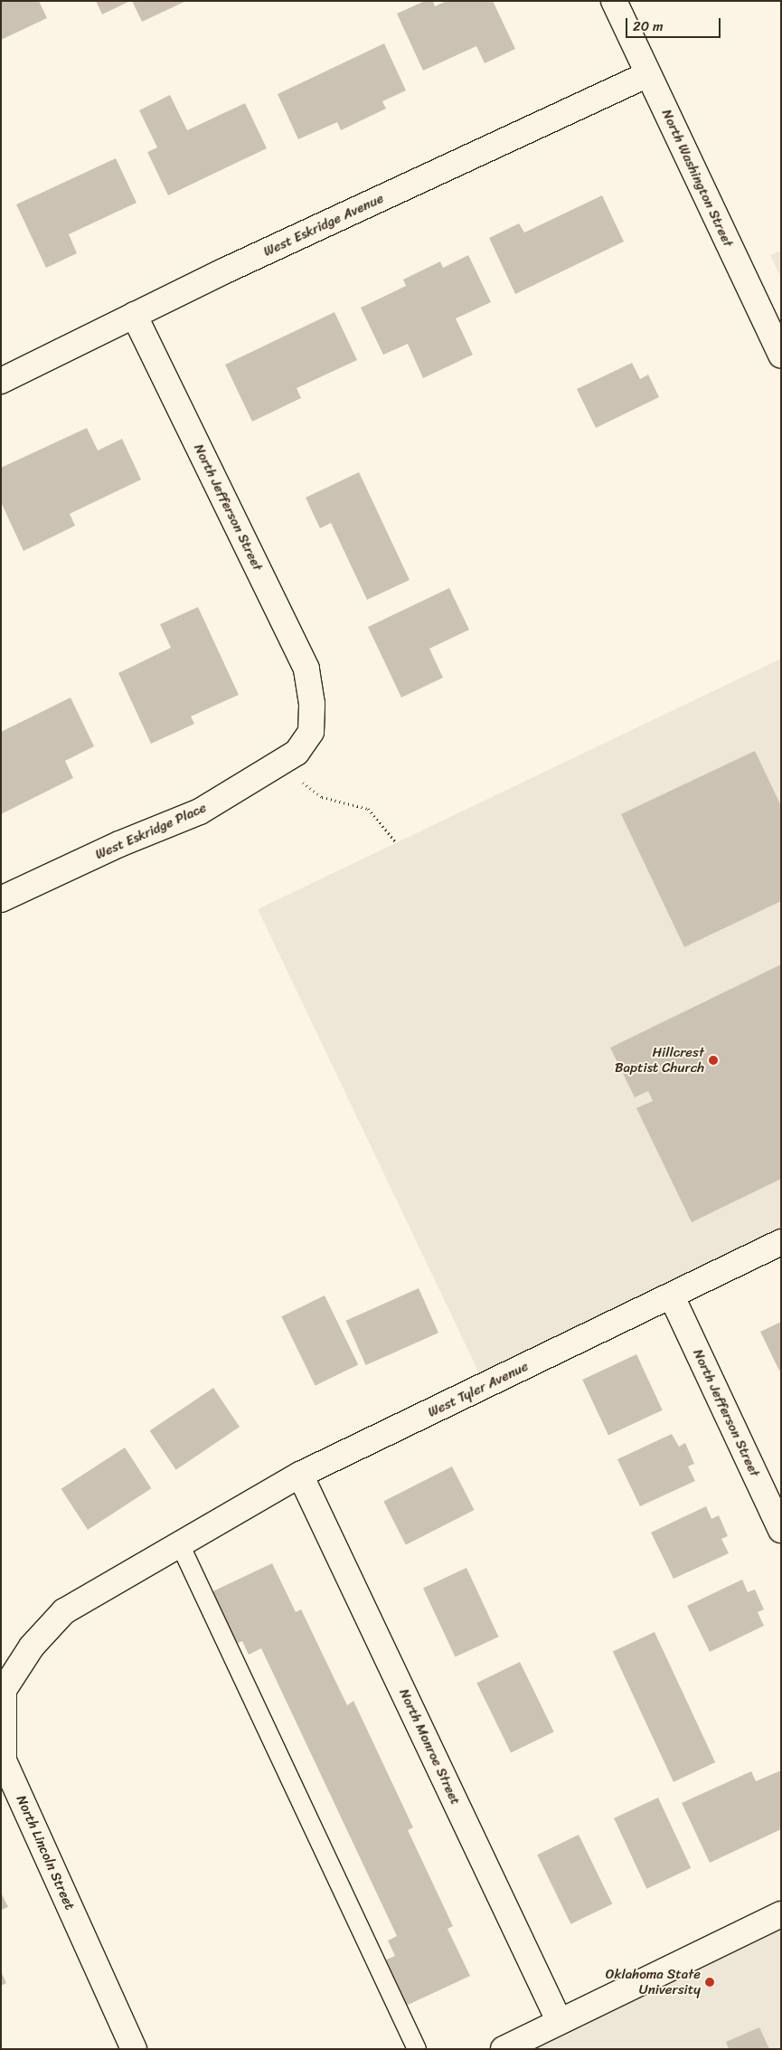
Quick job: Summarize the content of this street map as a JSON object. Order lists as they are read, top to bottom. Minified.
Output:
{"streets":{"street":["North Washington Street","West Eskridge Avenue","North Jefferson Street","West Eskridge Place","West Tyler Avenue","North Monroe Street","North Lincoln Street"]},"crossings":[["North Washington Street","West Eskridge Avenue"],["West Eskridge Avenue","North Jefferson Street"],["North Jefferson Street","West Eskridge Place"],["North Jefferson Street","West Tyler Avenue"],["West Tyler Avenue","North Monroe Street"],["West Tyler Avenue","North Lincoln Street"]],"places":["Hillcrest Baptist Church","Oklahoma State University"],"scale_bar":"20 m"}
